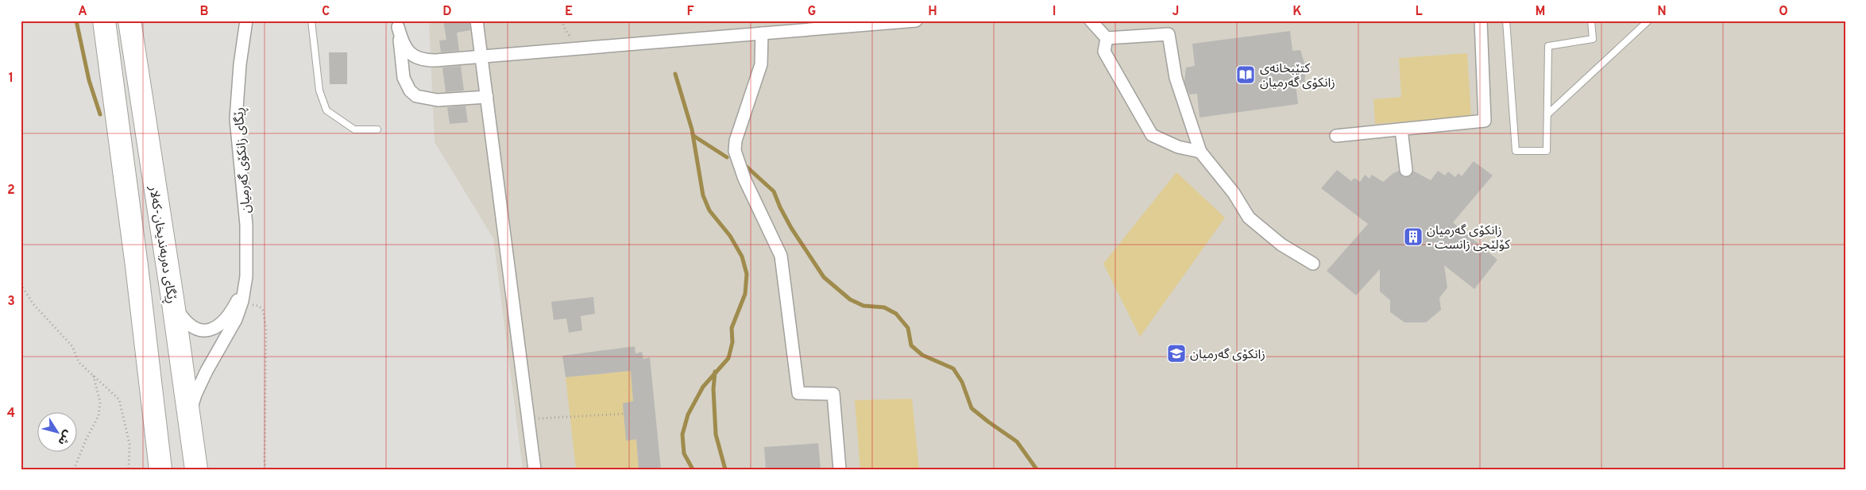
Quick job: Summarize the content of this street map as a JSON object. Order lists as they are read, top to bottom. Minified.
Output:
{"streets":{"highway":["ڕێگای دەربەندیخان-کەلار"],"street":["ڕێگای زانکۆی گەرمیان"]},"places":{"library":["کتێبخانەی زانکۆی گەرمیان"],"building":["زانکۆی گەرمیان - کۆلێجی زانست"],"school or university":["زانکۆی گەرمیان"]},"north":"bottom right","grid":{"columns":["A","B","C","D","E","F","G","H","I","J","K","L","M","N","O"],"rows":["1","2","3","4"]}}
